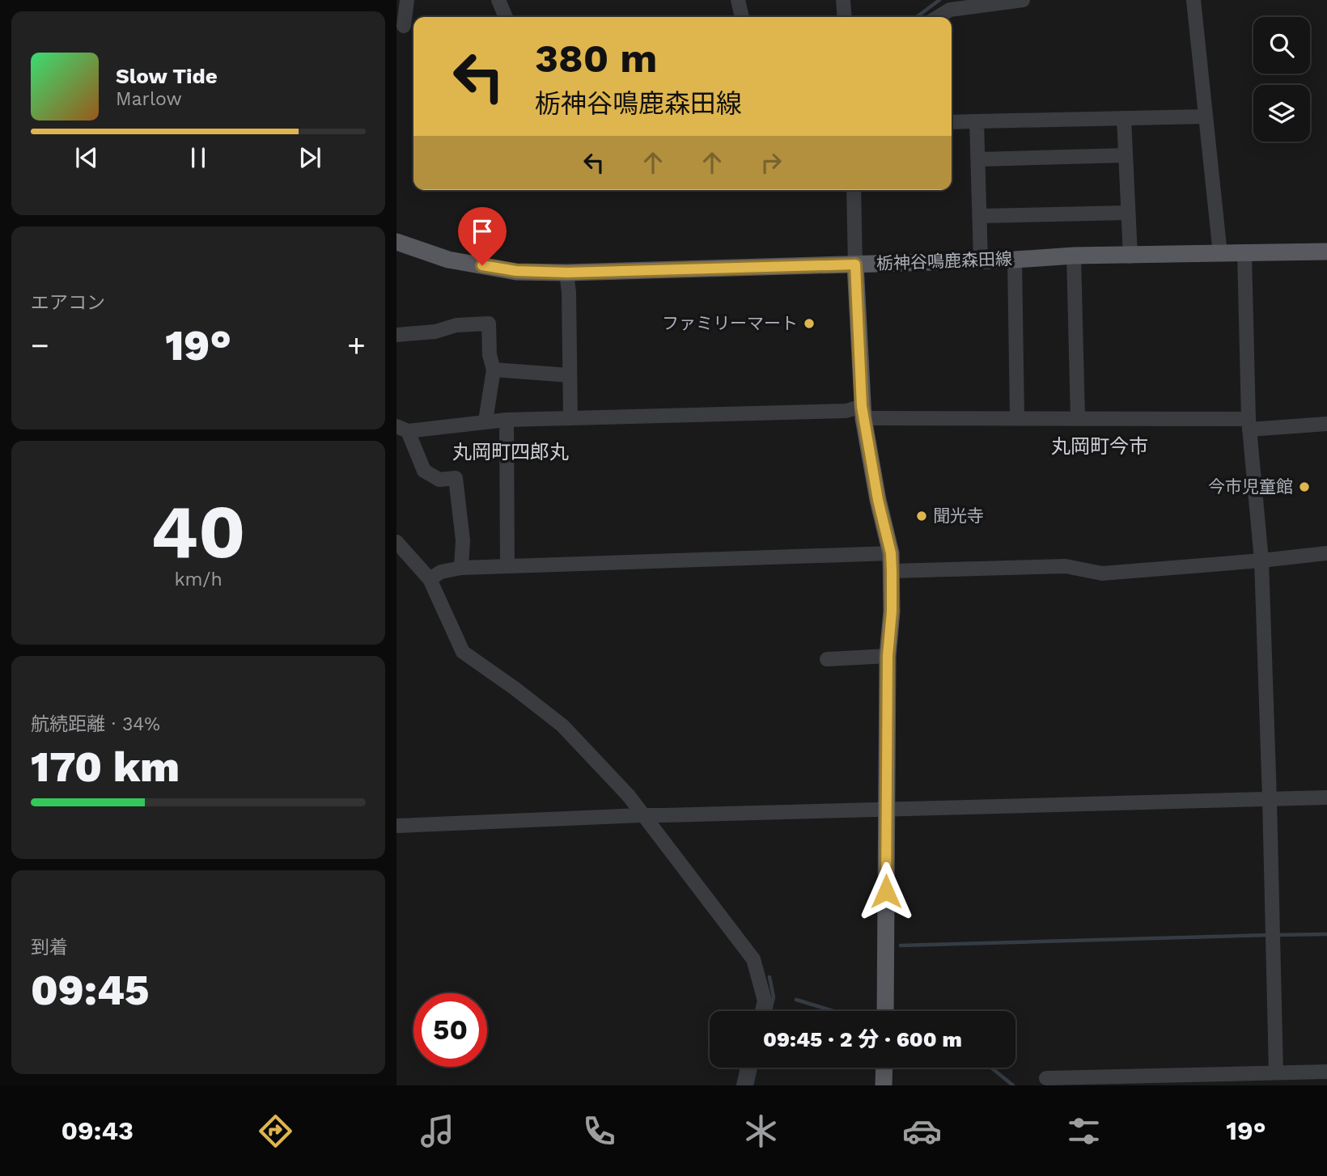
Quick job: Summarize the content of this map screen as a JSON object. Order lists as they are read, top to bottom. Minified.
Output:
{"streets":{"main road":["栃神谷鳴鹿森田線"]},"districts":["丸岡町今市","丸岡町四郎丸"],"places":["ファミリーマート","今市児童館","聞光寺"],"page":{"turn":["380 m","栃神谷鳴鹿森田線"],"song":["Slow Tide","Marlow"],"tile":["エアコン",["40","km/h"],["航続距離 · 34%","170 km"],["到着","09:45"]],"heat":["−","19°","+"],"limit":"50","trip":"09:45 · 2 分 · 600 m","tabs":["09:43","19°"]}}
